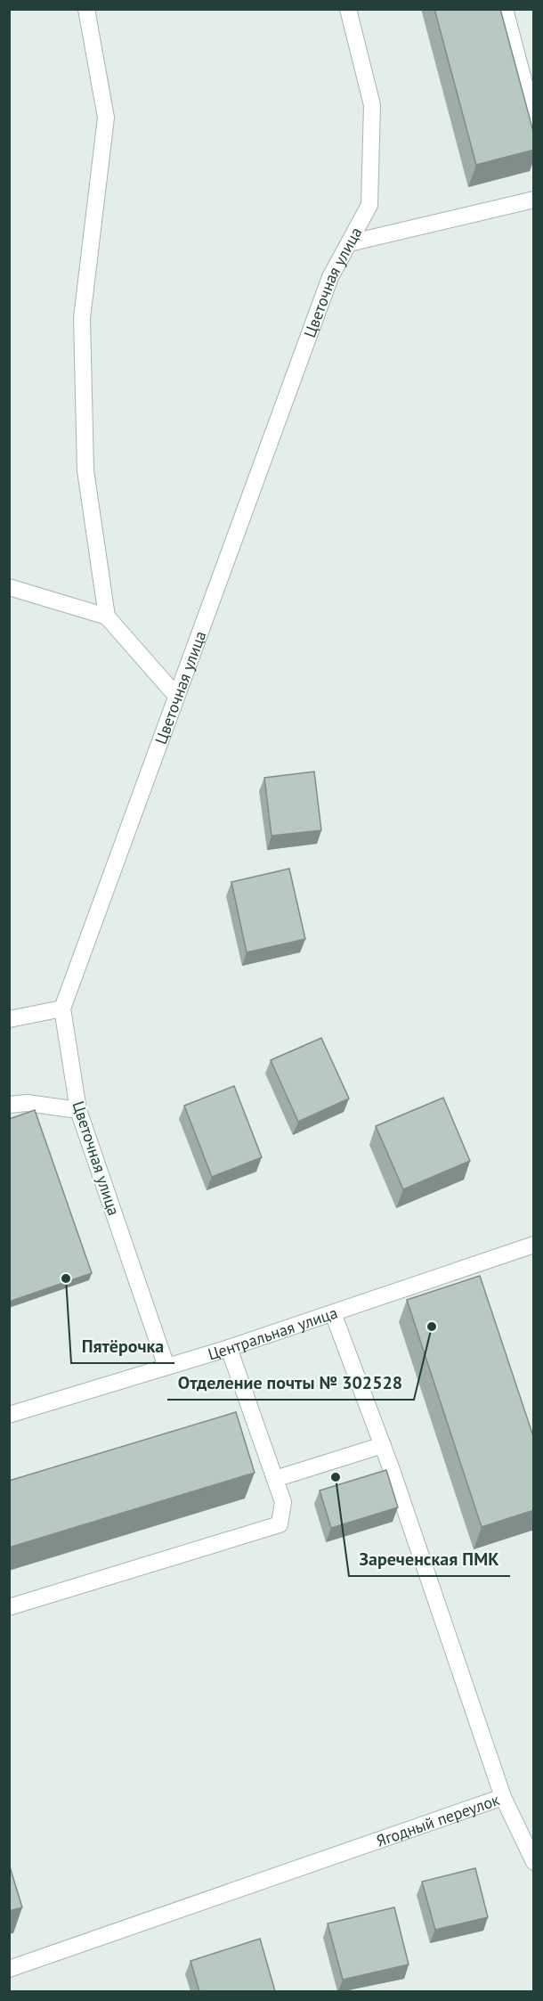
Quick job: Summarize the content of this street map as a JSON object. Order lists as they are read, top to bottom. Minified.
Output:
{"streets":{"street":["Цветочная улица","Центральная улица","Ягодный переулок"]},"crossings":[["Цветочная улица","Центральная улица"],["Центральная улица","Ягодный переулок"]],"places":["Пятёрочка","Отделение почты № 302528","Зареченская ПМК"]}
